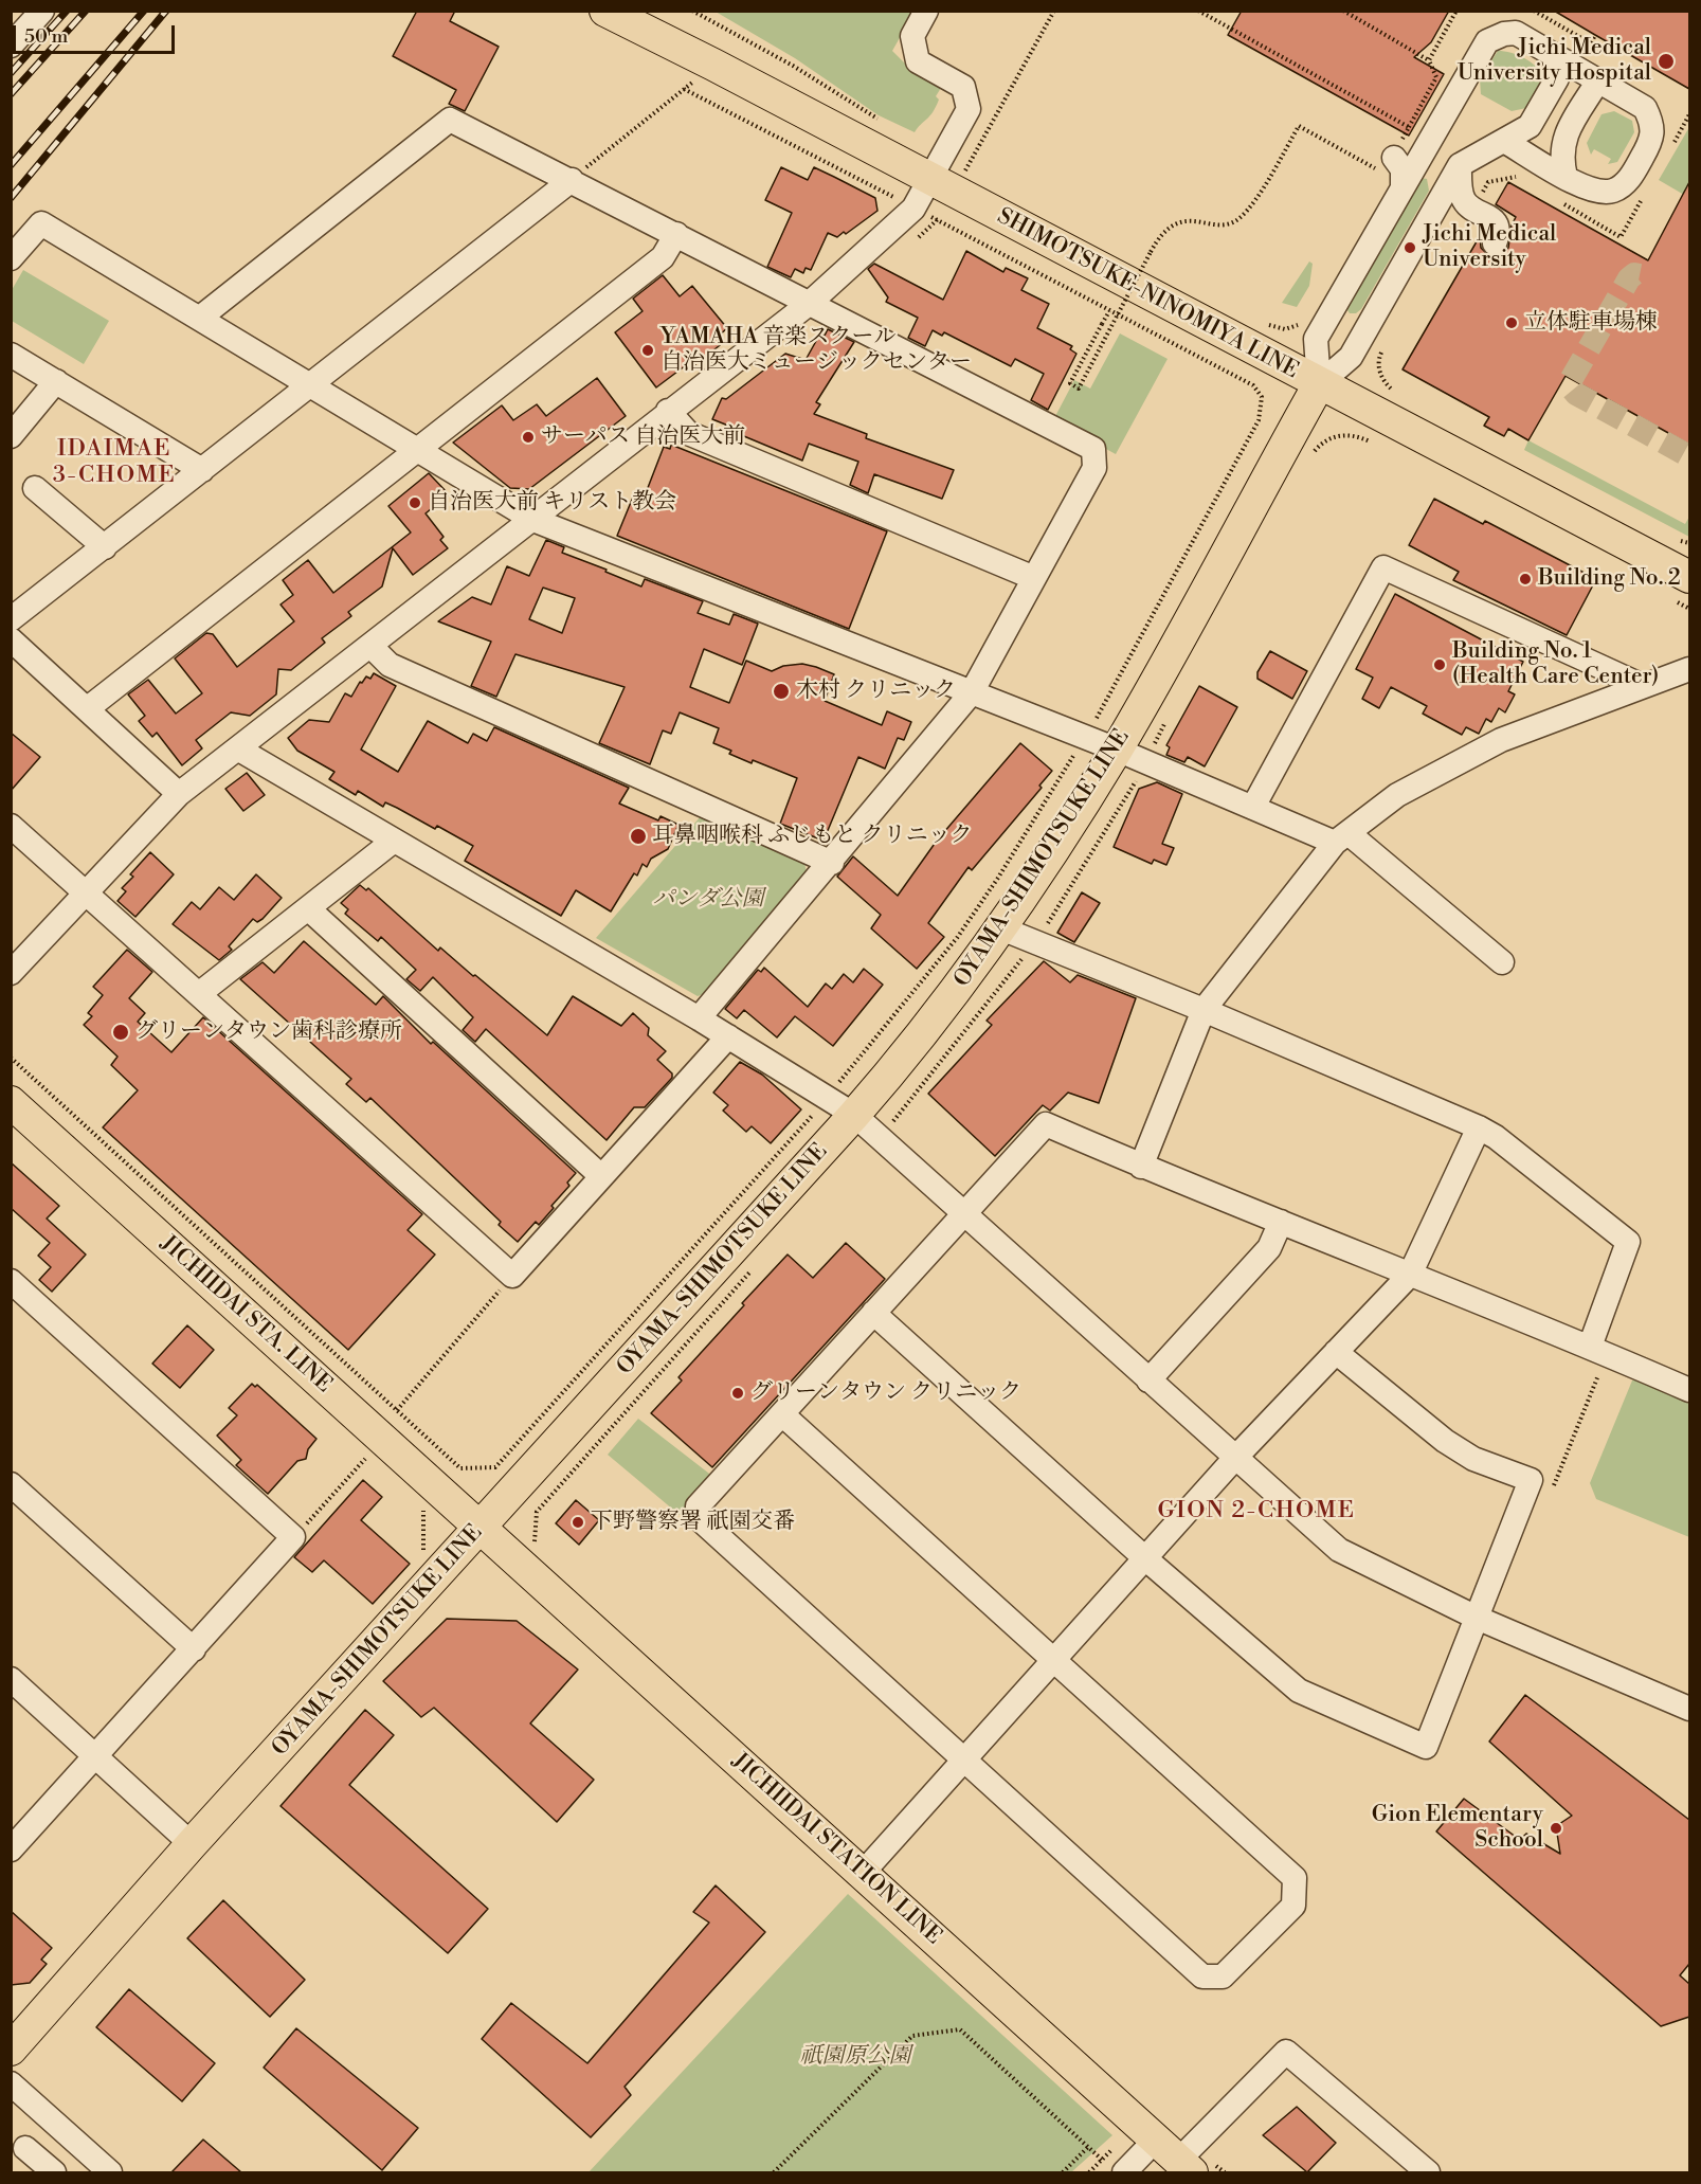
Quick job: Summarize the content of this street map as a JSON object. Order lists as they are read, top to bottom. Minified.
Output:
{"streets":{"main road":["SHIMOTSUKE-NINOMIYA LINE","OYAMA-SHIMOTSUKE LINE","JICHIIDAI STA. LINE","JICHIIDAI STATION LINE"]},"crossings":[["SHIMOTSUKE-NINOMIYA LINE","OYAMA-SHIMOTSUKE LINE"],["OYAMA-SHIMOTSUKE LINE","JICHIIDAI STA. LINE"],["OYAMA-SHIMOTSUKE LINE","JICHIIDAI STATION LINE"],["JICHIIDAI STA. LINE","JICHIIDAI STATION LINE"]],"districts":["IDAIMAE 3-CHOME","GION 2-CHOME"],"parks":["パンダ公園","祇園原公園"],"places":["Jichi Medical University Hospital","Jichi Medical University","立体駐車場棟","YAMAHA 音楽スクール 自治医大ミュージックセンター","サーパス 自治医大前","自治医大前 キリスト教会","Building No. 2","Building No. 1 (Health Care Center)","木村 クリニック","耳鼻咽喉科 ふじもと クリニック","グリーンタウン歯科診療所","グリーンタウン クリニック","下野警察署 祇園交番","Gion Elementary School"],"scale_bar":"50 m"}
